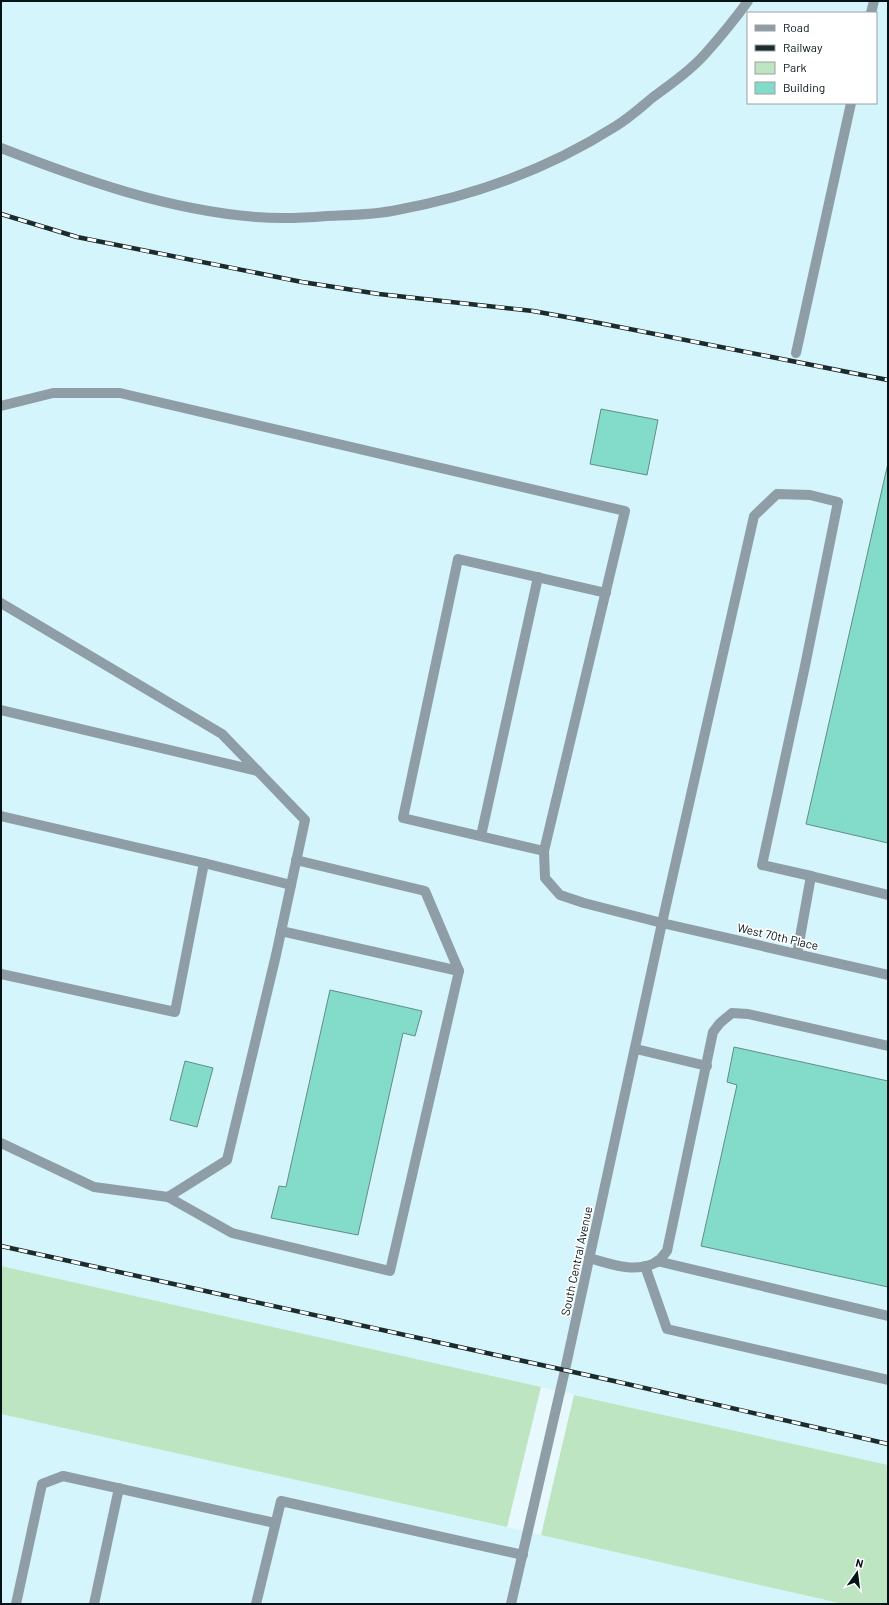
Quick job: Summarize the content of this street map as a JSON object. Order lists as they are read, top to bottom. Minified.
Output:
{"streets":{"street":["West 70th Place","South Central Avenue"]},"crossings":[["West 70th Place","South Central Avenue"]],"legend":["Road","Railway","Park","Building"],"north":"top"}
